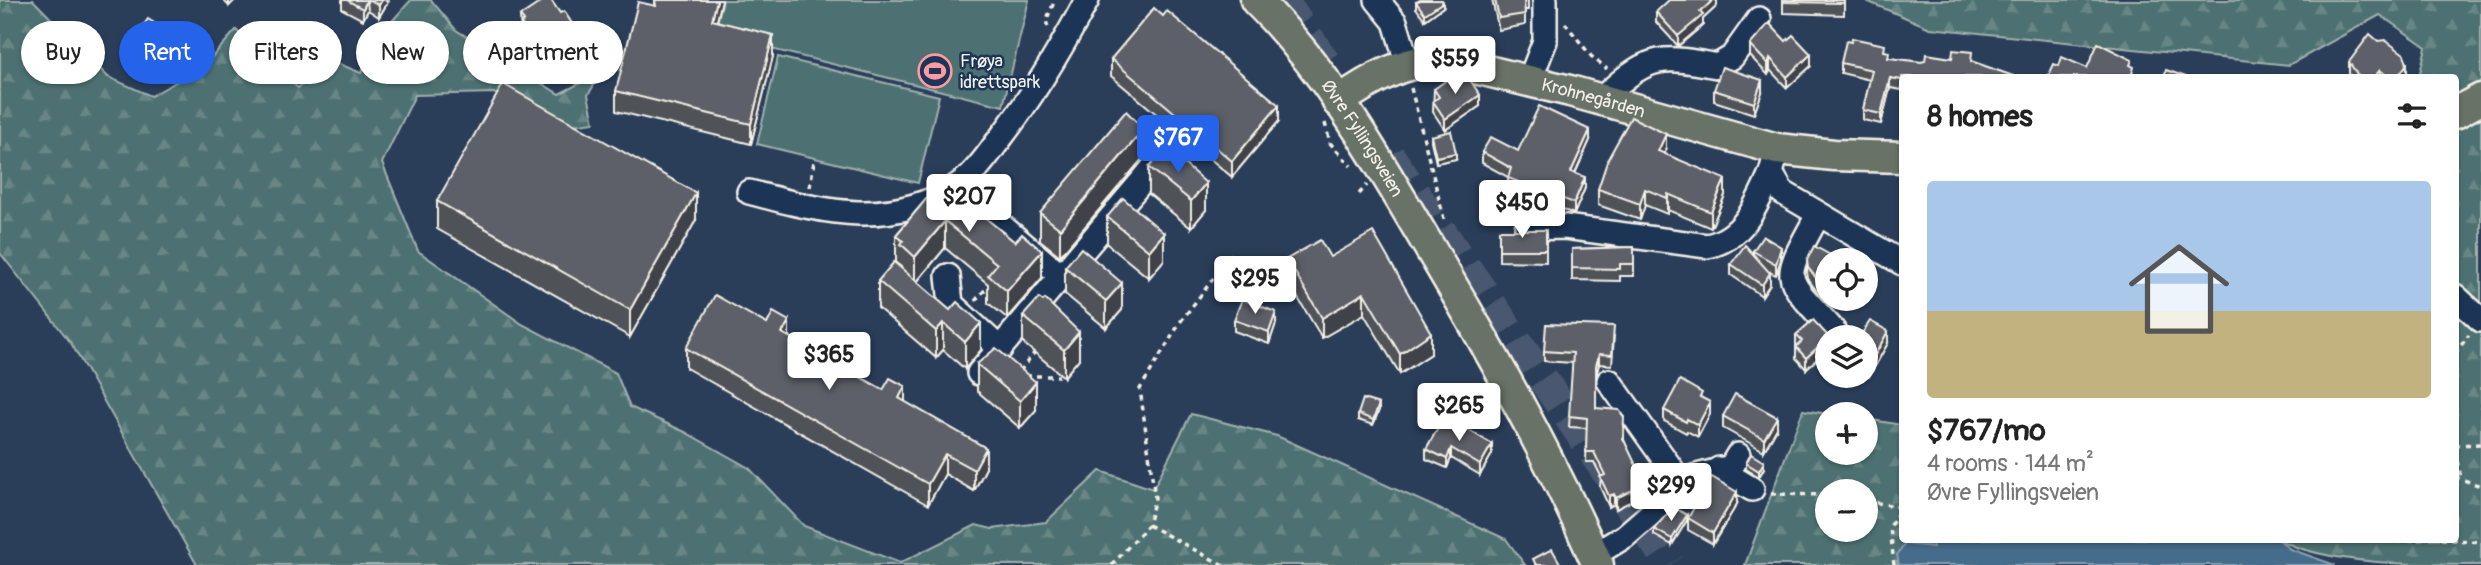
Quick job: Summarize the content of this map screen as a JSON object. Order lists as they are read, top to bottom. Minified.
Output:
{"streets":{"main road":["Krohnegården","Øvre Fyllingsveien"]},"crossings":[["Krohnegården","Øvre Fyllingsveien"]],"places":{"sports":["Frøya idrettspark"]},"page":{"chip":["Buy","Rent","Filters","New","Apartment"],"price":["$559","$767","$207","$450","$295","$365","$265","$299"],"heading":"8 homes","list":[{"name":"$767/mo","note":"4 rooms · 144 m² · Øvre Fyllingsveien"}],"map_buttons":["+","−"]}}
